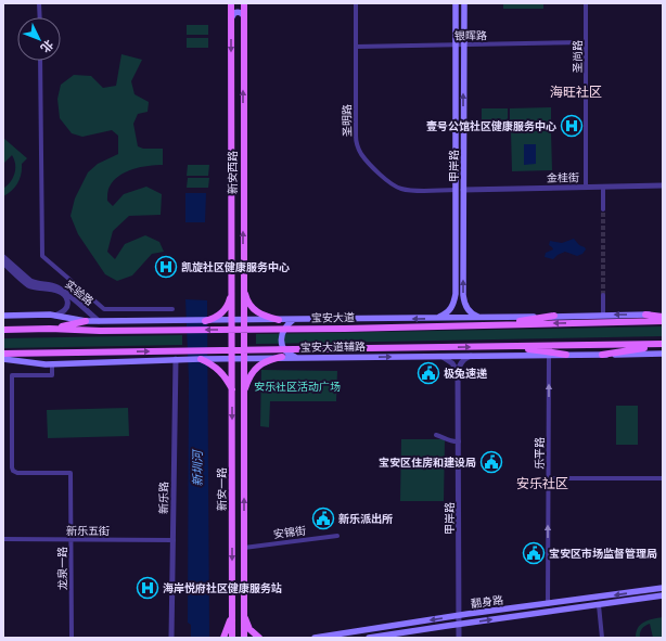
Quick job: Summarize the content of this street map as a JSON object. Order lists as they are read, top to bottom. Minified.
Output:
{"streets":{"main road":["甲岸路","新安西路","宝安大道","宝安大道辅路","新安一路","翻身路"],"street":["银晖路","圣尚路","圣明路","金桂街","实验路","乐平路","新乐路","新乐五街","安锦街","龙泉一路"]},"crossings":[["银晖路","圣尚路"],["银晖路","圣明路"],["银晖路","甲岸路"],["圣尚路","金桂街"],["圣明路","甲岸路"],["甲岸路","金桂街"],["甲岸路","翻身路"],["新安西路","新安一路"],["宝安大道辅路","乐平路"],["宝安大道辅路","新安一路"],["乐平路","翻身路"],["新安一路","安锦街"],["新乐路","新乐五街"],["新乐五街","龙泉一路"]],"one_way":["乐平路"],"districts":["海旺社区","安乐社区"],"water":["新圳河"],"parks":["安乐社区活动广场"],"places":{"hospital":["壹号公馆社区健康服务中心","凯旋社区健康服务中心","海岸悦府社区健康服务站"],"public building":["极兔速递","宝安区住房和建设局","新乐派出所","宝安区市场监督管理局"]},"north":"bottom right"}
